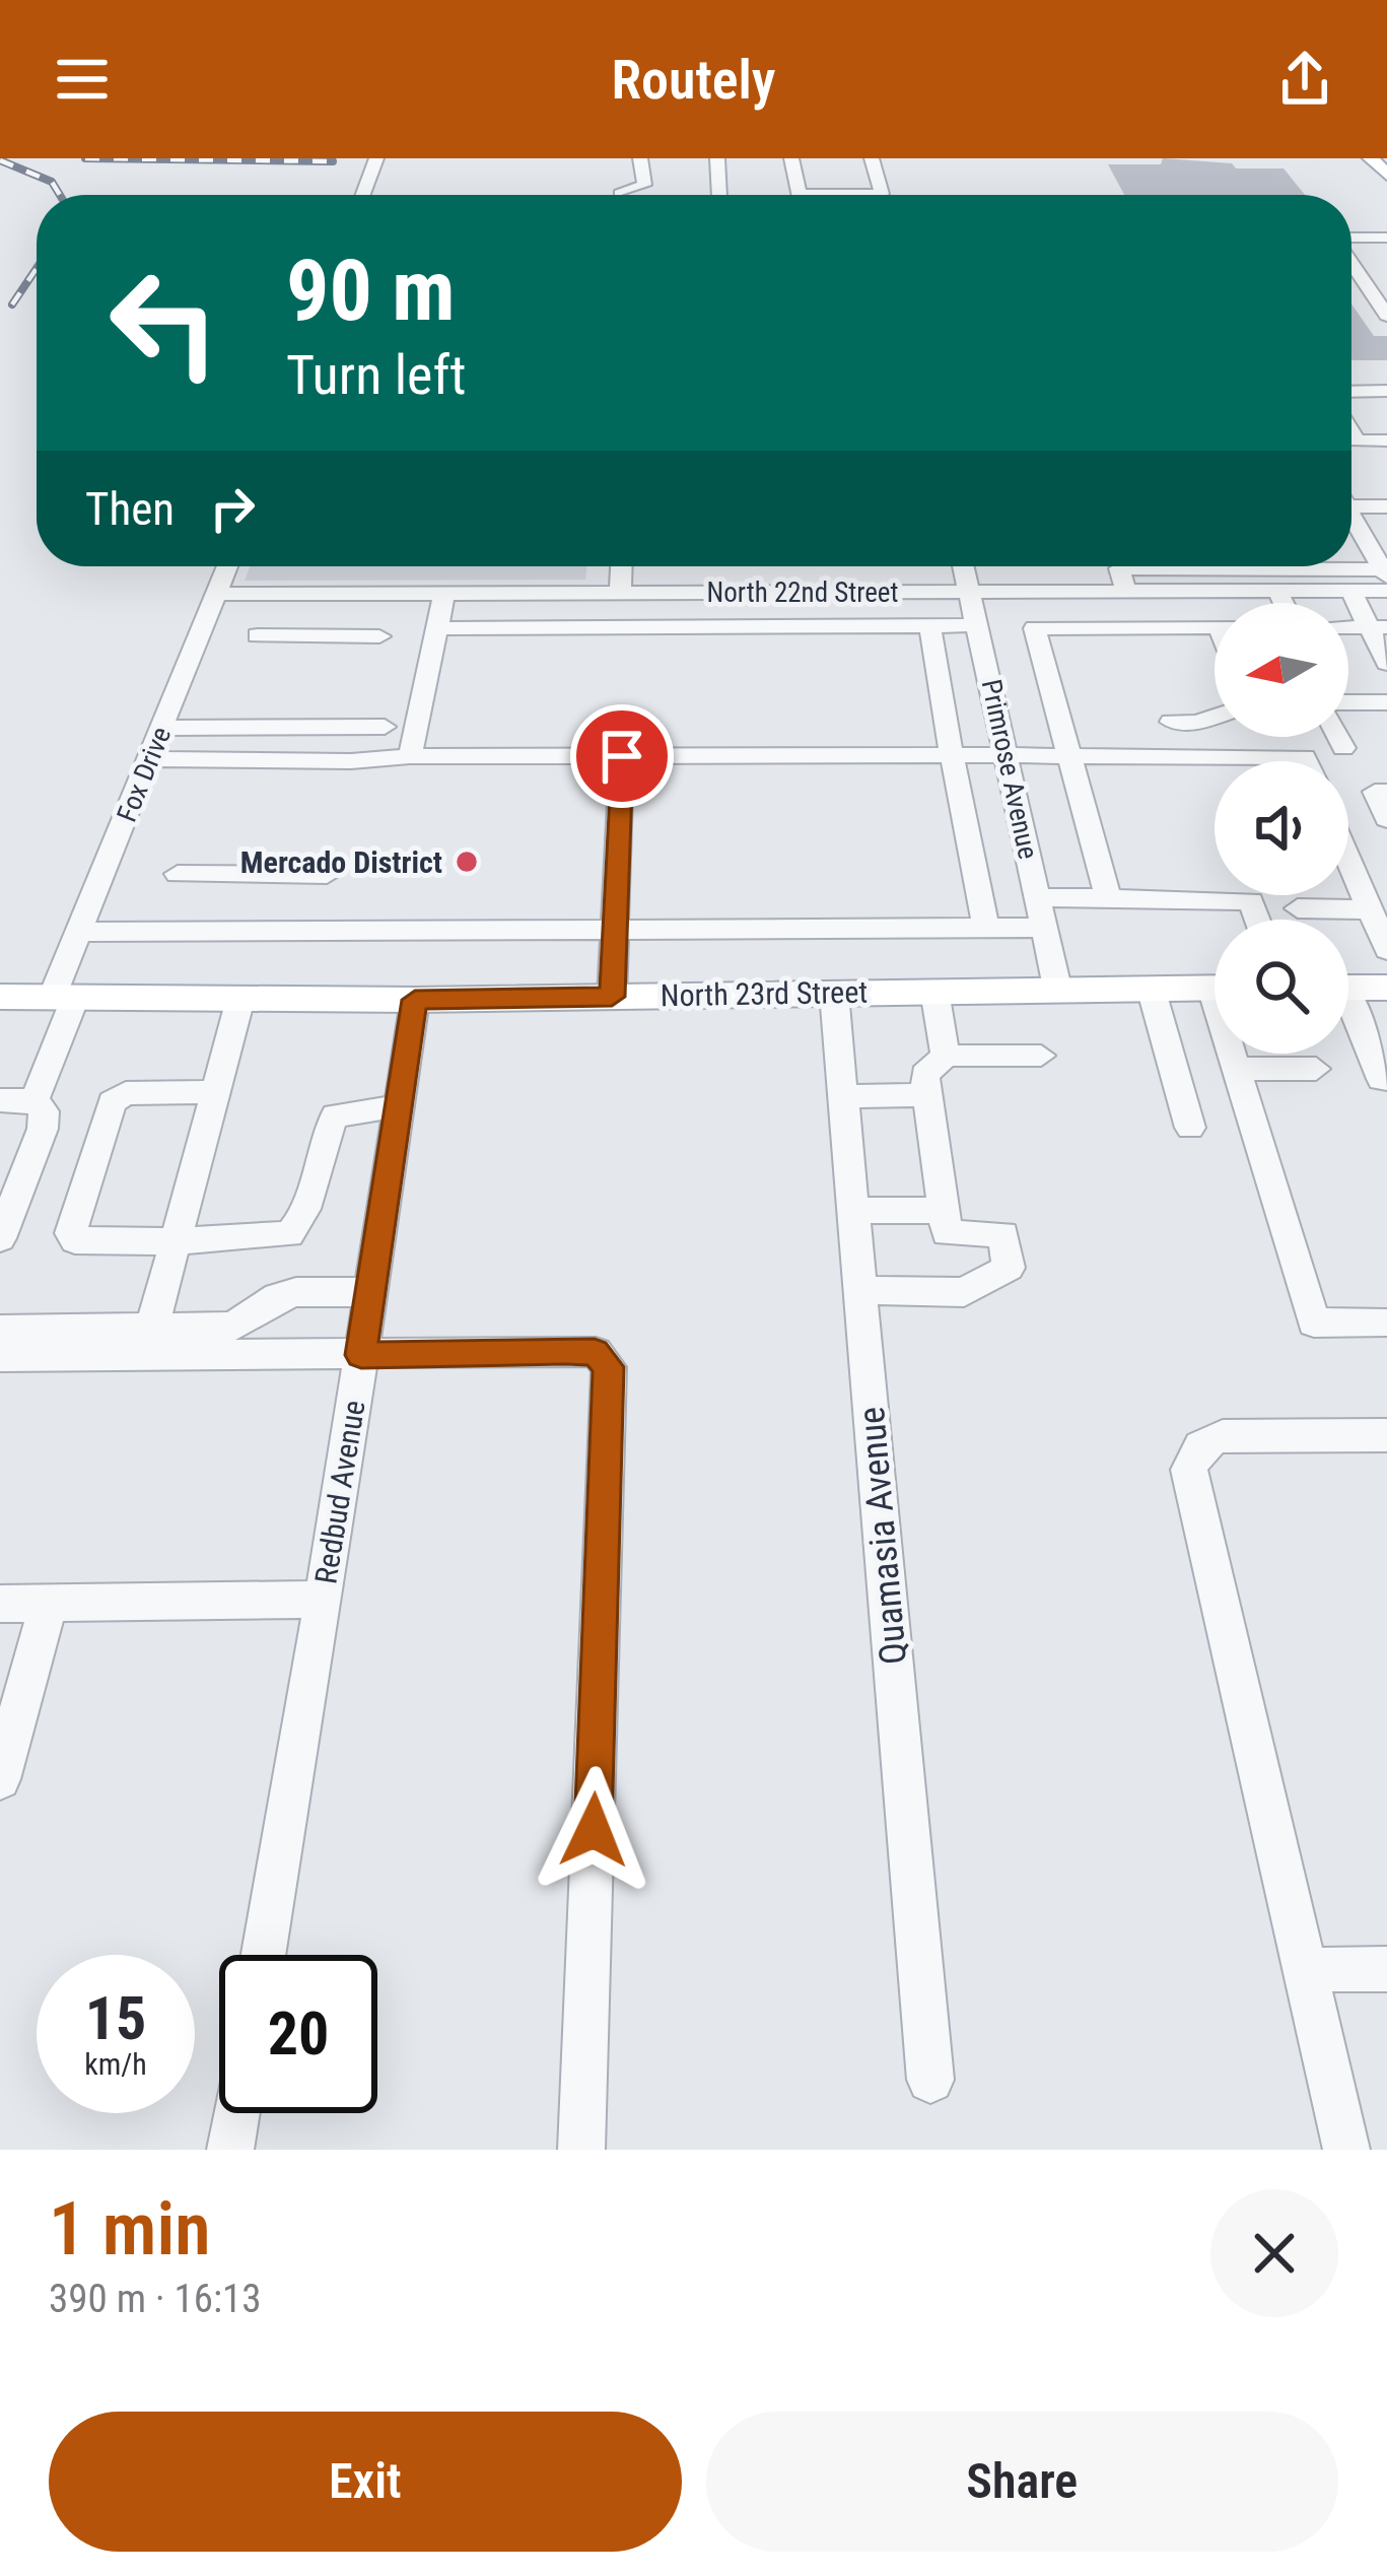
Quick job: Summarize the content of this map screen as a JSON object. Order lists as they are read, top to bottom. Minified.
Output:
{"streets":{"main road":["North 23rd Street"],"street":["North 22nd Street","Primrose Avenue","Fox Drive","Redbud Avenue","Quamasia Avenue"]},"crossings":[["North 22nd Street","Primrose Avenue"],["North 22nd Street","Fox Drive"],["Primrose Avenue","North 23rd Street"],["Fox Drive","North 23rd Street"],["North 23rd Street","Redbud Avenue"],["North 23rd Street","Quamasia Avenue"]],"places":["Mercado District"],"north":"left","page":{"header":"Routely","turn":["90 m","Turn left"],"then":"Then","speed":"15 km/h","limit":"20","heading":["1 min","390 m · 16:13"],"buttons":["Exit","Share"]}}
